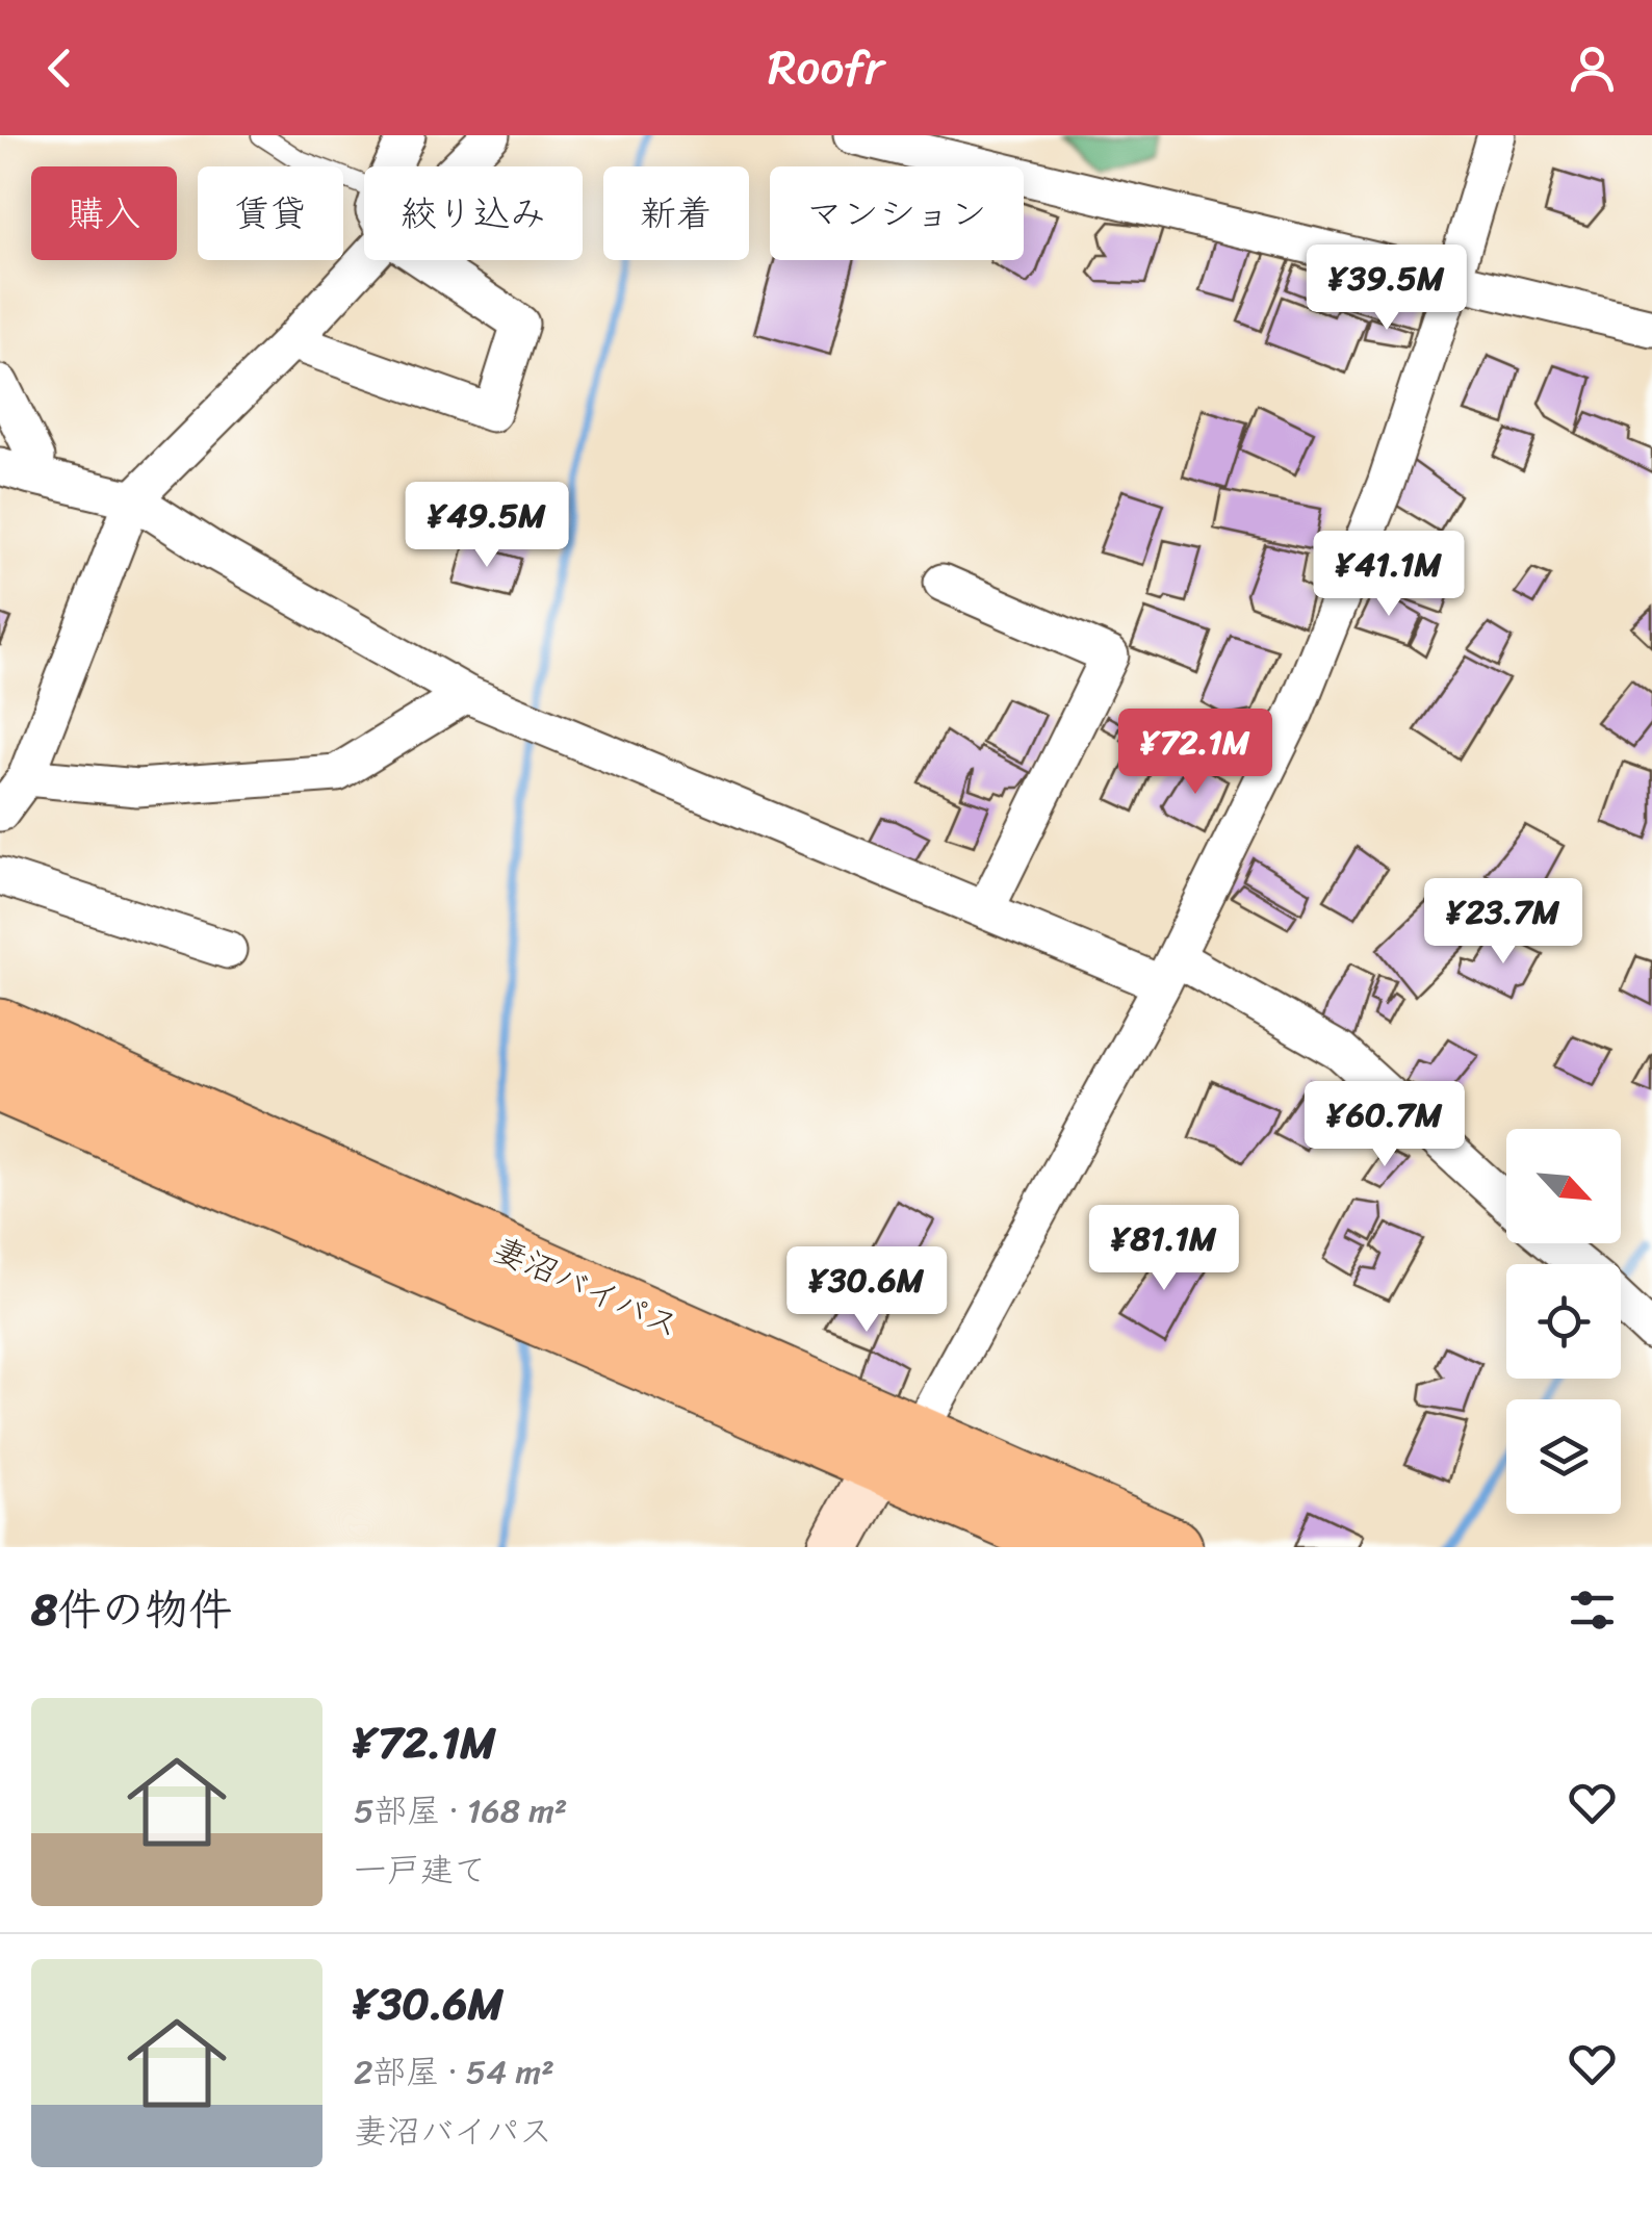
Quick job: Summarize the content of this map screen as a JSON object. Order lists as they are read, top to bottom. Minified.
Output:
{"streets":{"highway":["妻沼バイパス"]},"north":"bottom right","page":{"header":"Roofr","chip":["購入","賃貸","絞り込み","新着","マンション"],"price":["¥39.5M","¥49.5M","¥41.1M","¥72.1M","¥23.7M","¥60.7M","¥81.1M","¥30.6M"],"heading":"8件の物件","list":[{"name":"¥72.1M","note":"5部屋 · 168 m² · 一戸建て"},{"name":"¥30.6M","note":"2部屋 · 54 m² · 妻沼バイパス"}]}}
